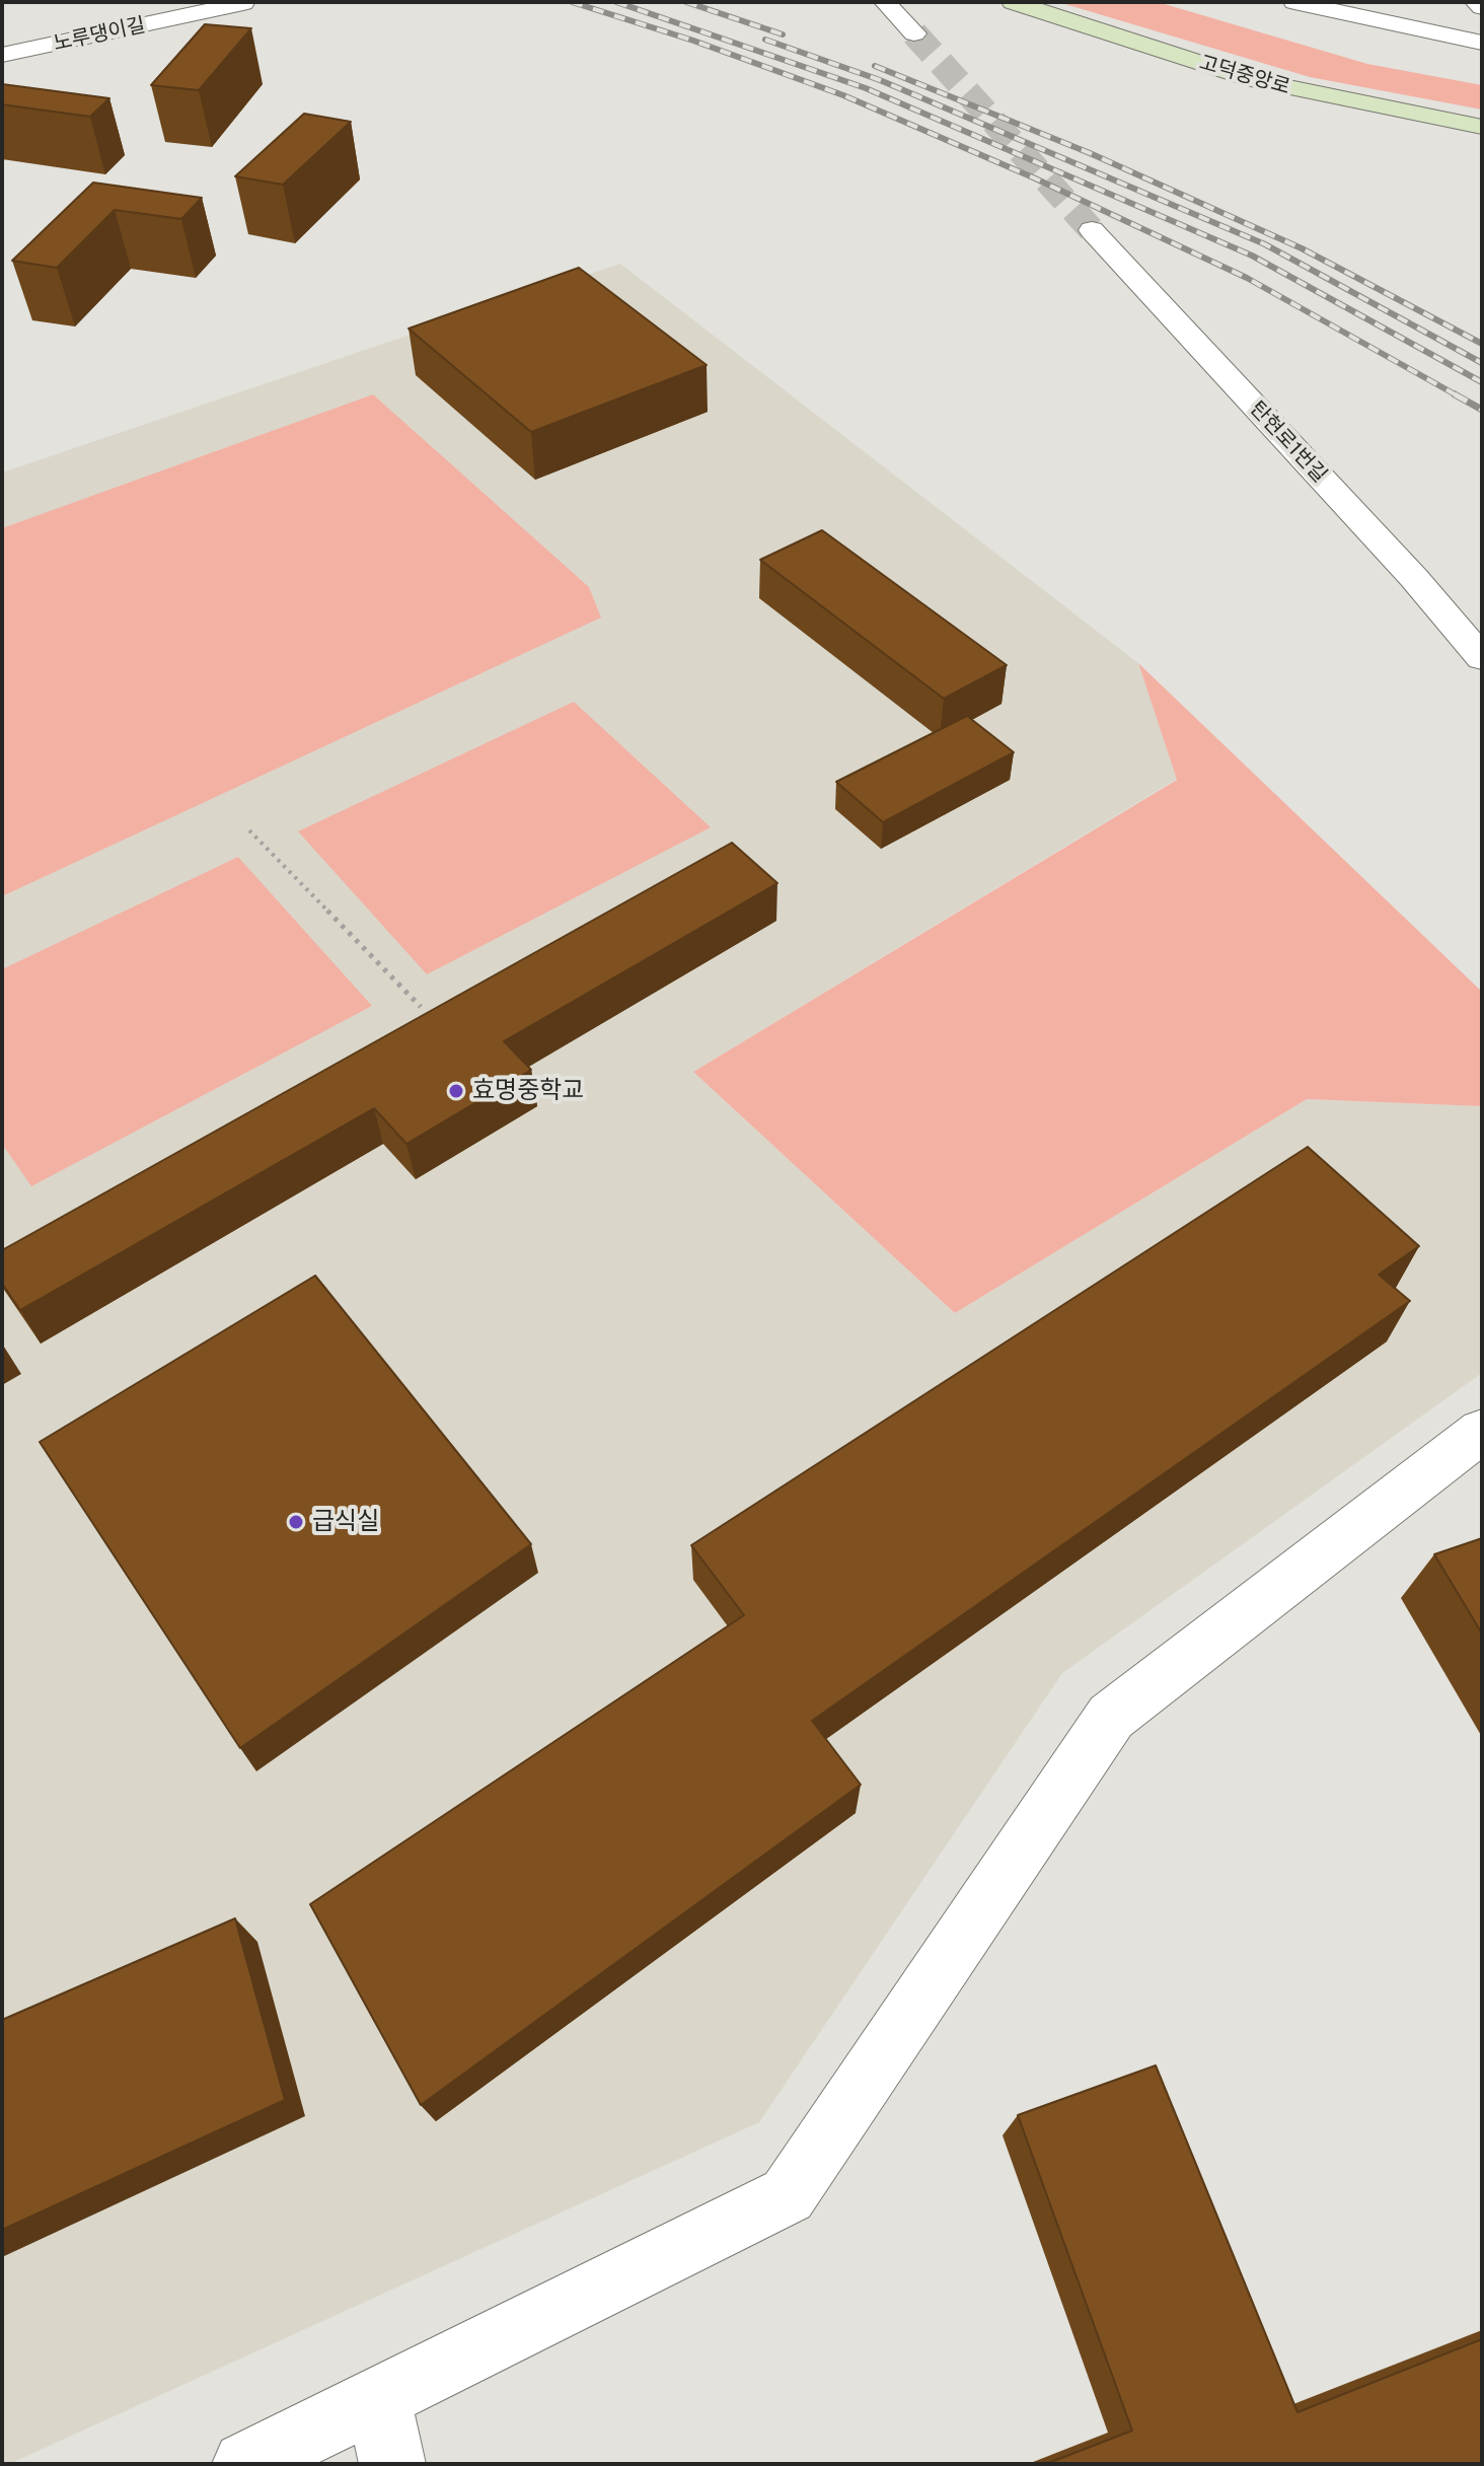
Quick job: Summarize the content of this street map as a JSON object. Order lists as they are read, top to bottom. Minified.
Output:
{"streets":{"street":["노루댕이길","고덕중앙로","탄현로1번길"]},"places":["효명중학교","급식실"]}
